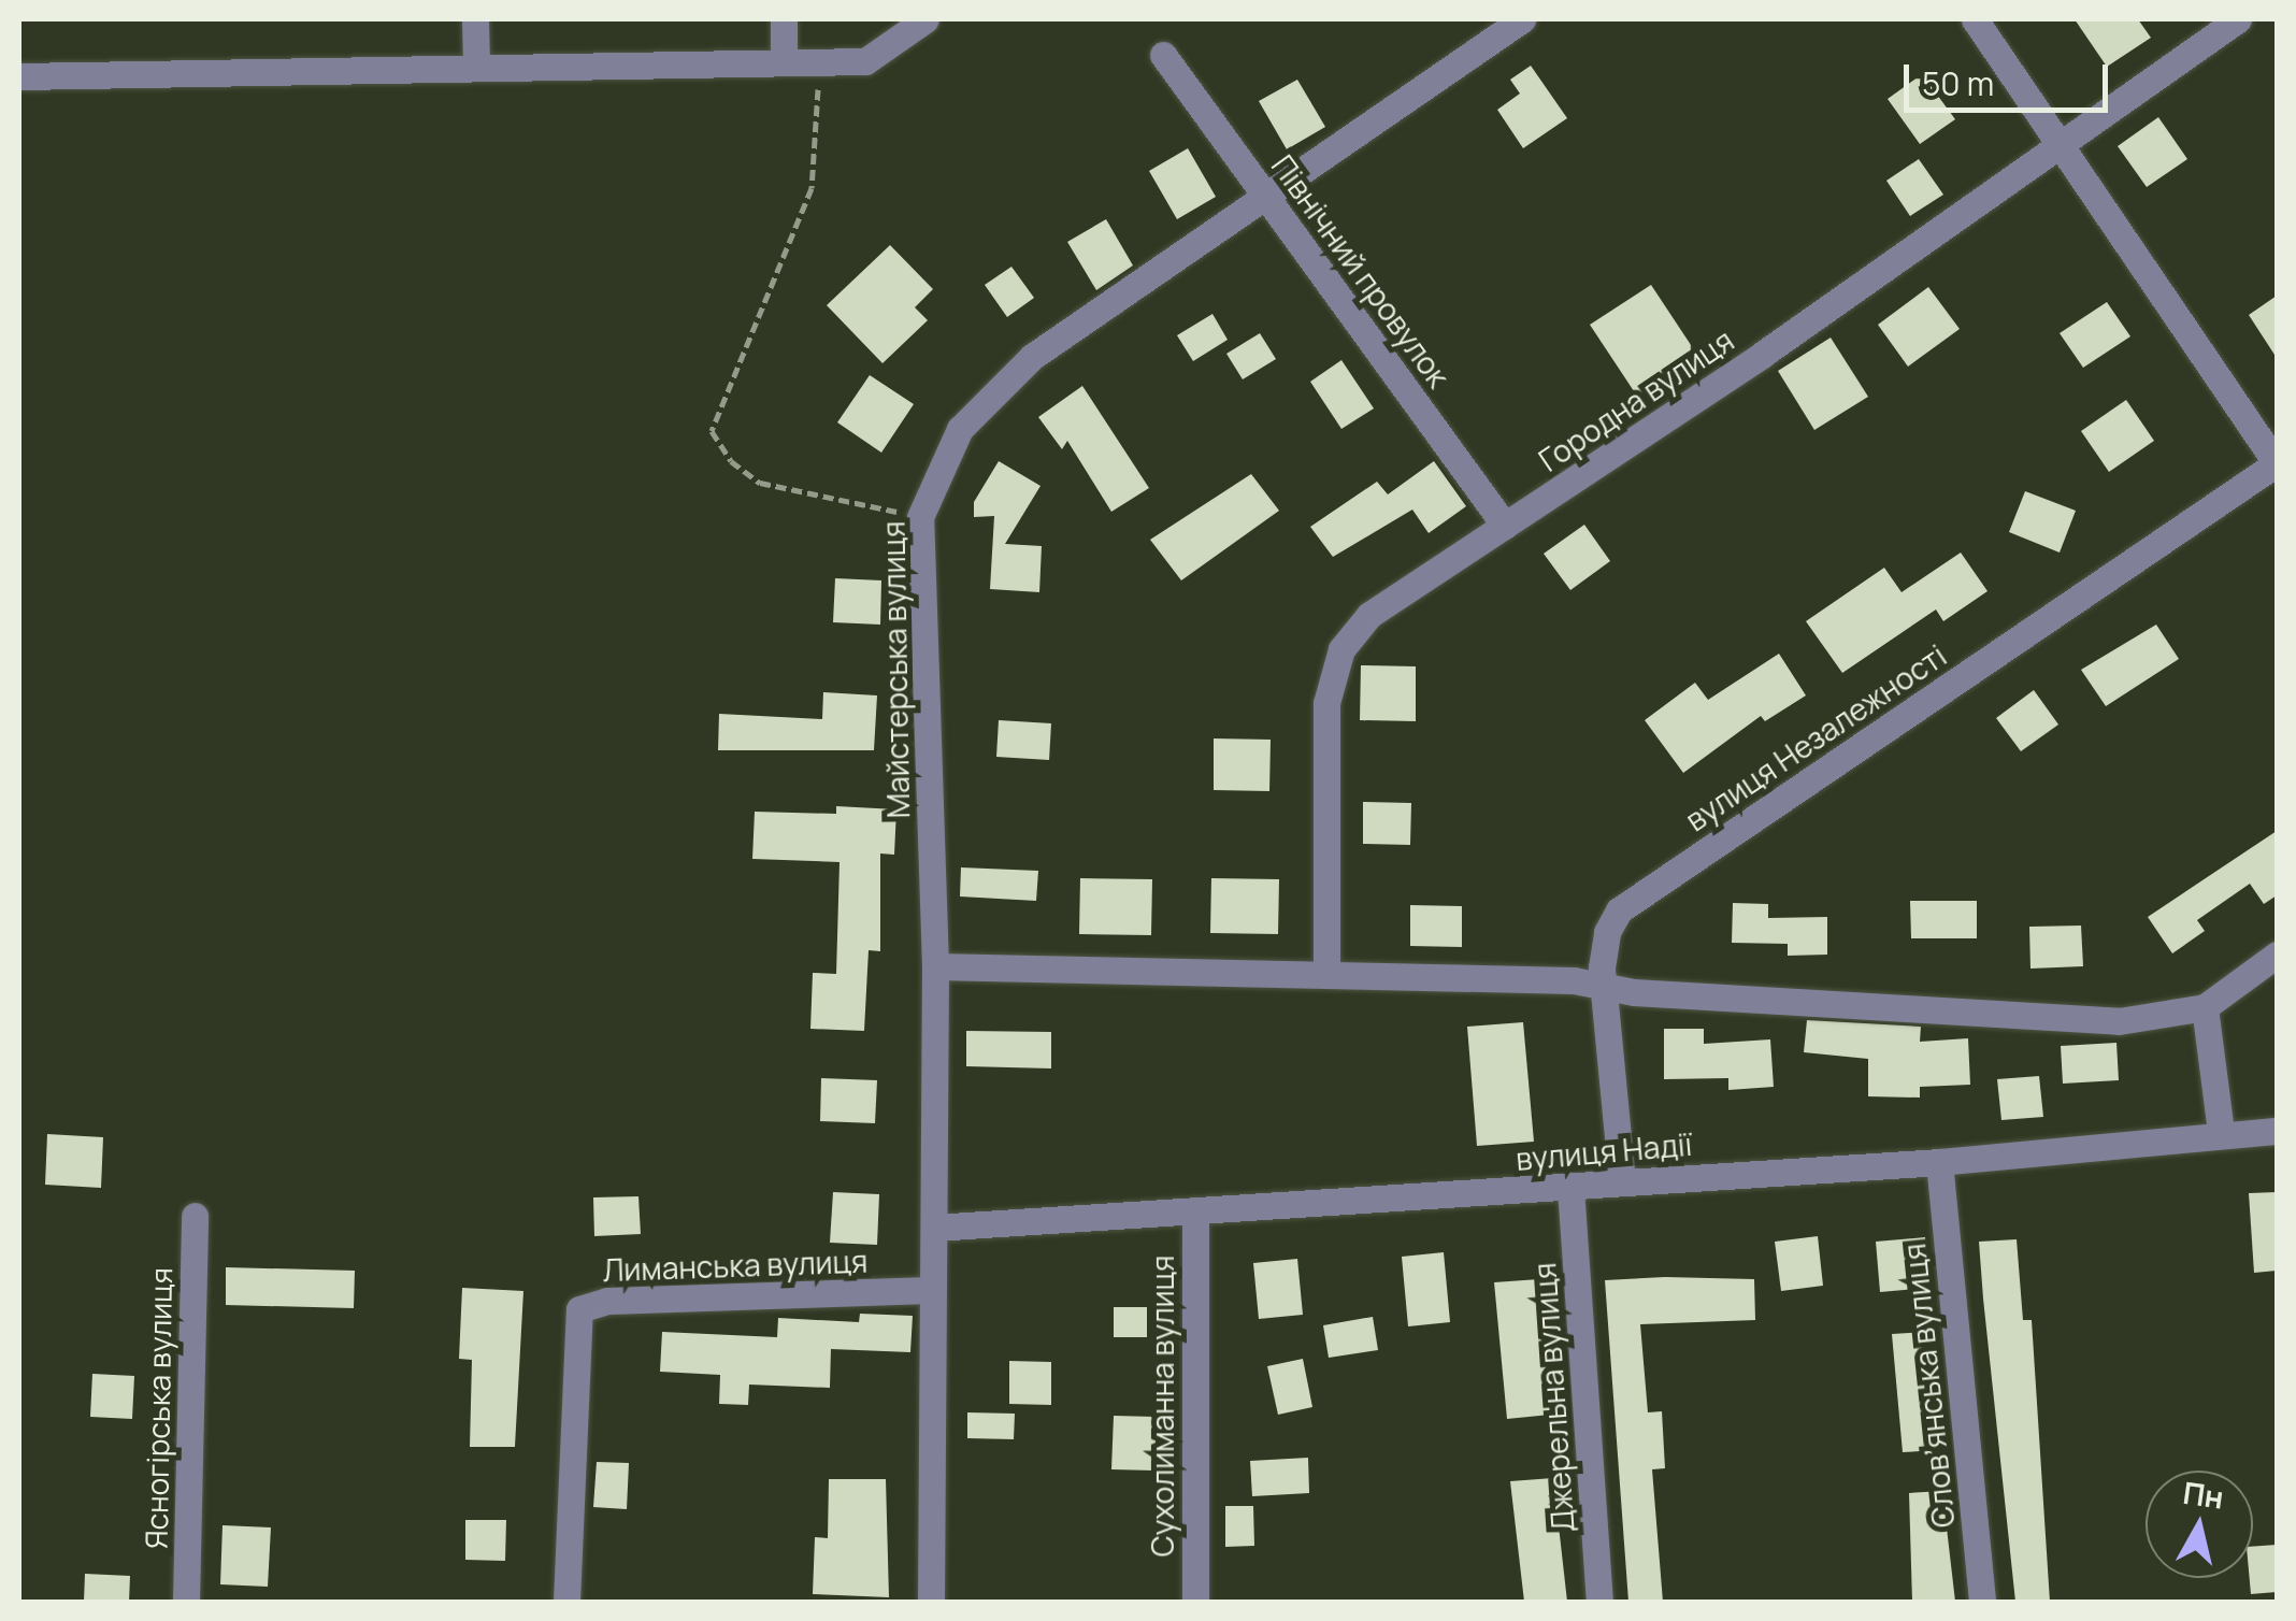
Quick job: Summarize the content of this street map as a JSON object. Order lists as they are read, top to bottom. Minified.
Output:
{"streets":{"street":["Північний провулок","Городна вулиця","Майстерська вулиця","вулиця Незалежності","вулиця Надії","Лиманська вулиця","Словʼянська вулиця","Джерельна вулиця","Сухолиманна вулиця","Ясногірська вулиця"]},"crossings":[["Північний провулок","Городна вулиця"],["Північний провулок","Майстерська вулиця"],["Майстерська вулиця","вулиця Надії"],["Майстерська вулиця","Лиманська вулиця"],["вулиця Незалежності","вулиця Надії"],["вулиця Надії","Словʼянська вулиця"],["вулиця Надії","Джерельна вулиця"],["вулиця Надії","Сухолиманна вулиця"]],"scale_bar":"50 m","north":"top"}
